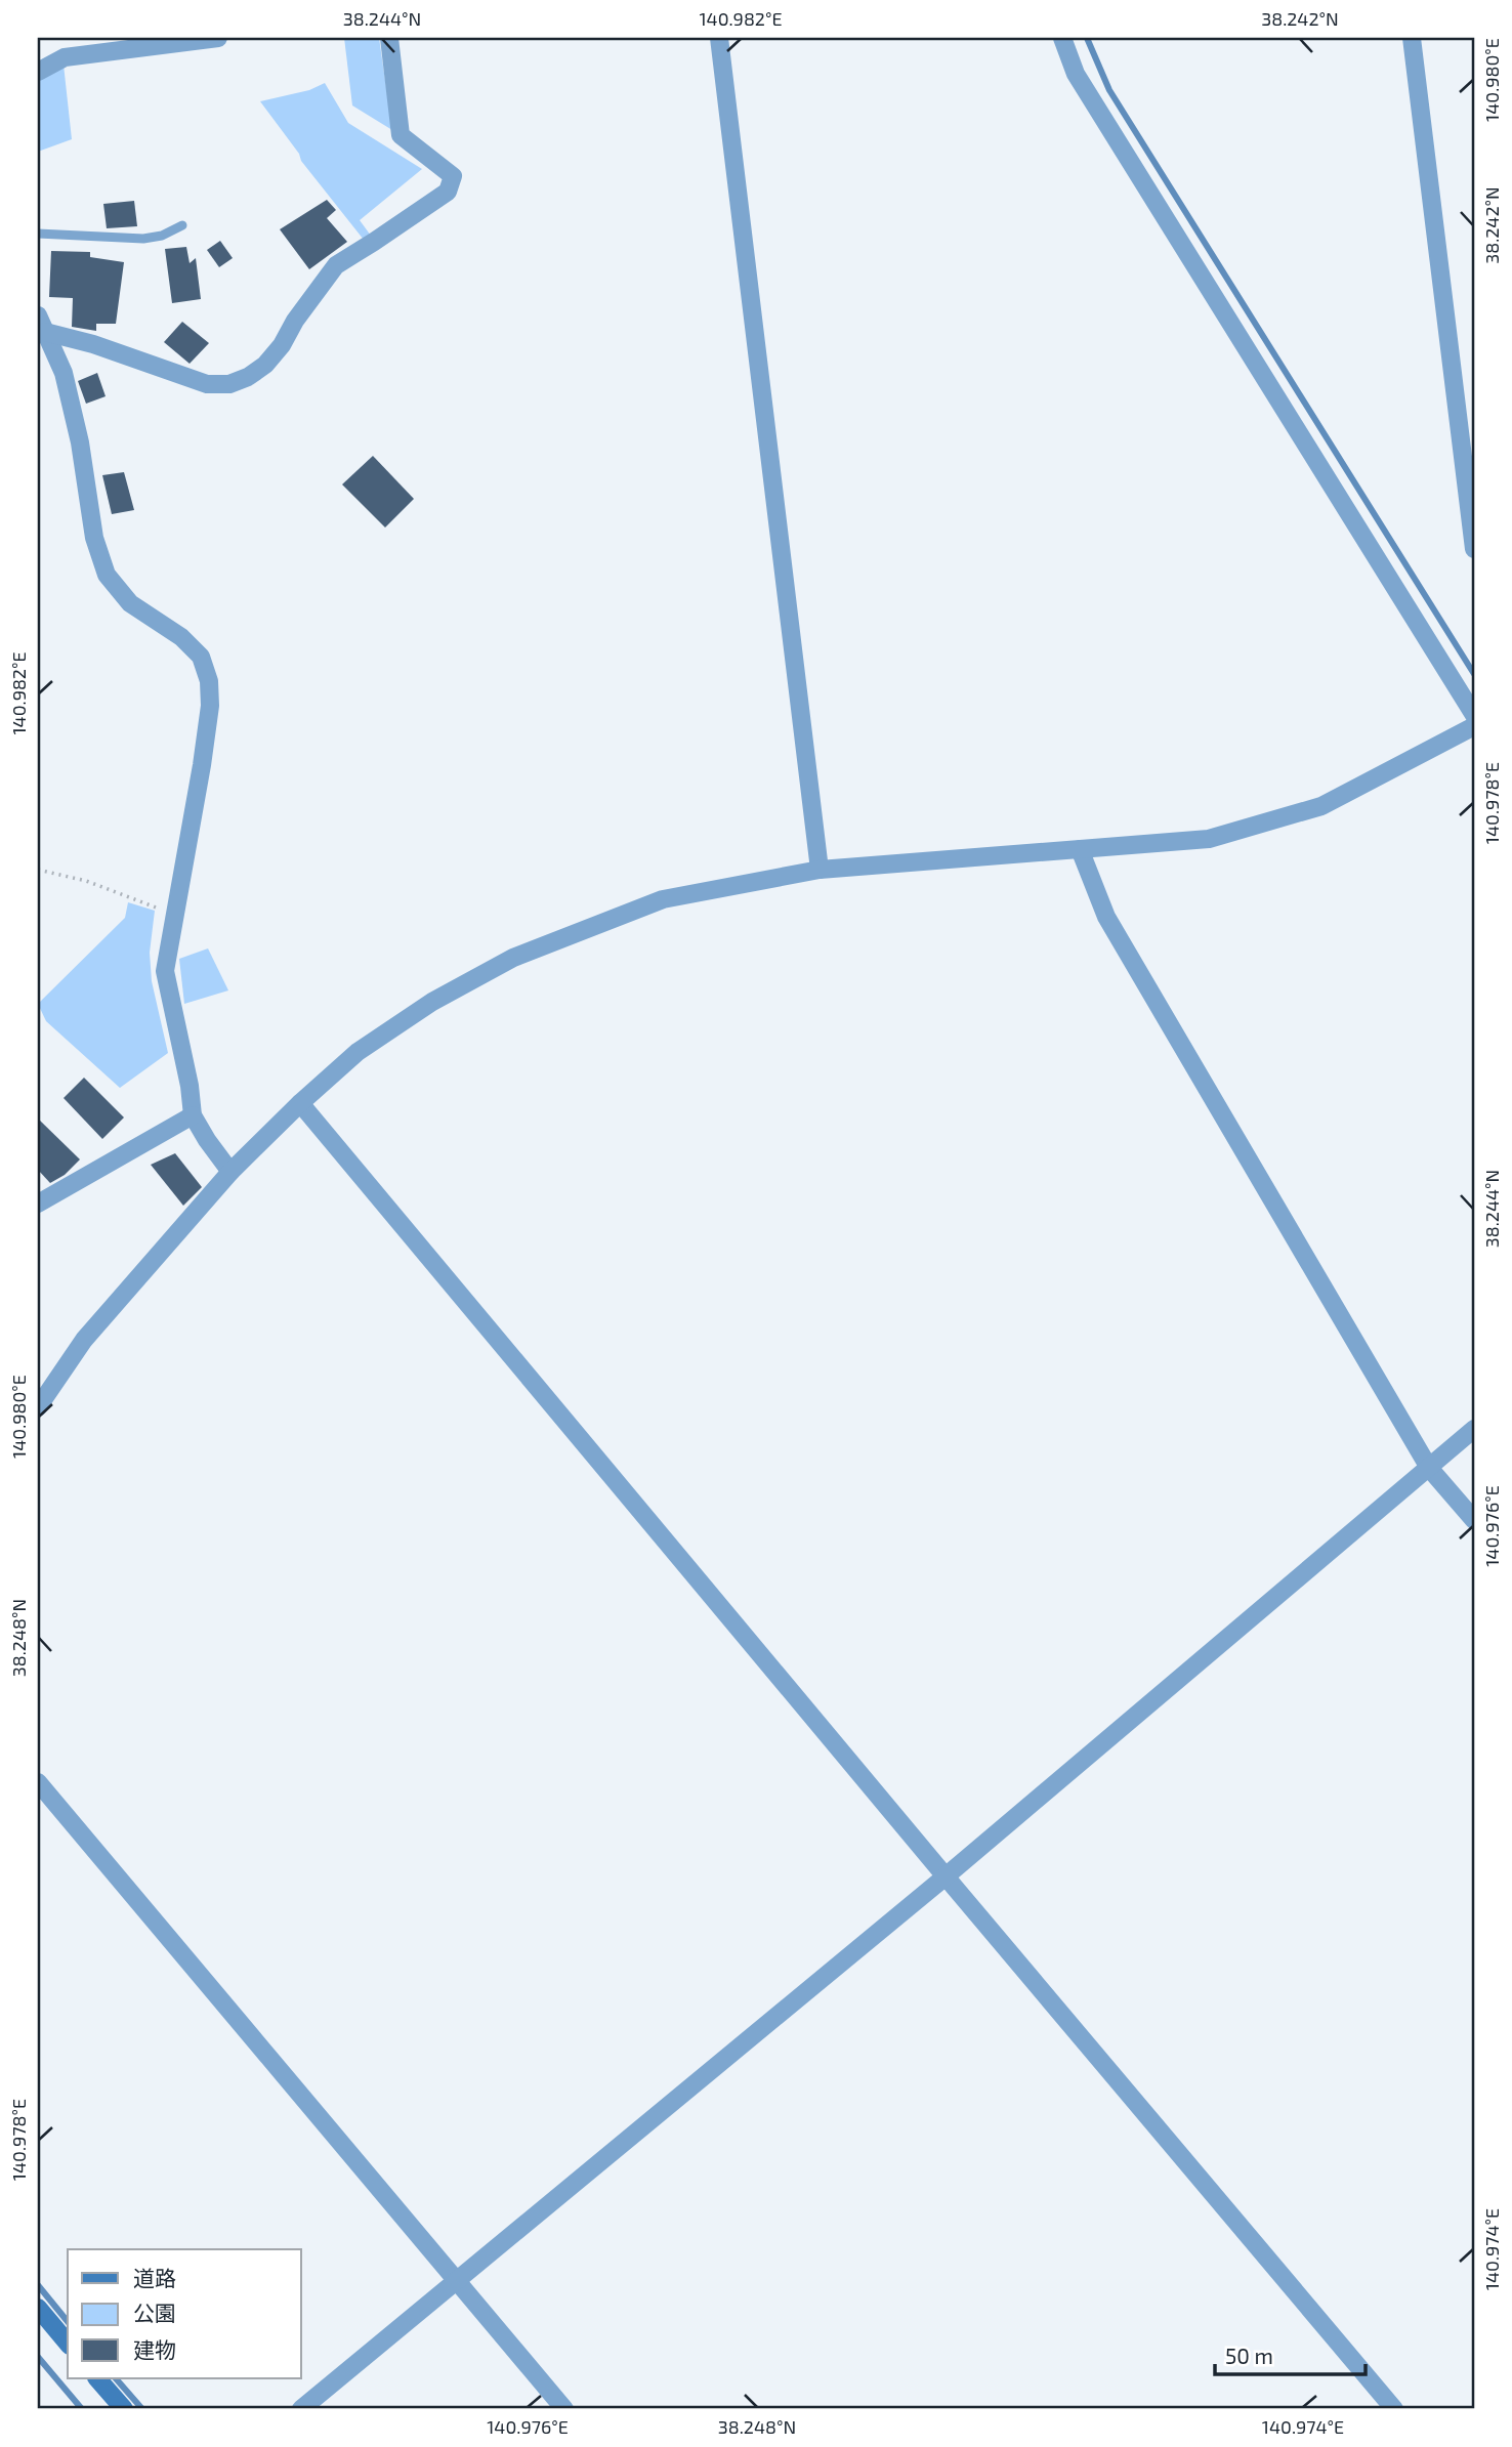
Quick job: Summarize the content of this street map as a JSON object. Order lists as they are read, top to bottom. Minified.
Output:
{"legend":["道路","公園","建物"],"scale_bar":"50 m","coordinates":["38.244°N","140.982°E","38.242°N","140.980°E","140.978°E","140.976°E","38.248°N","140.974°E"]}
